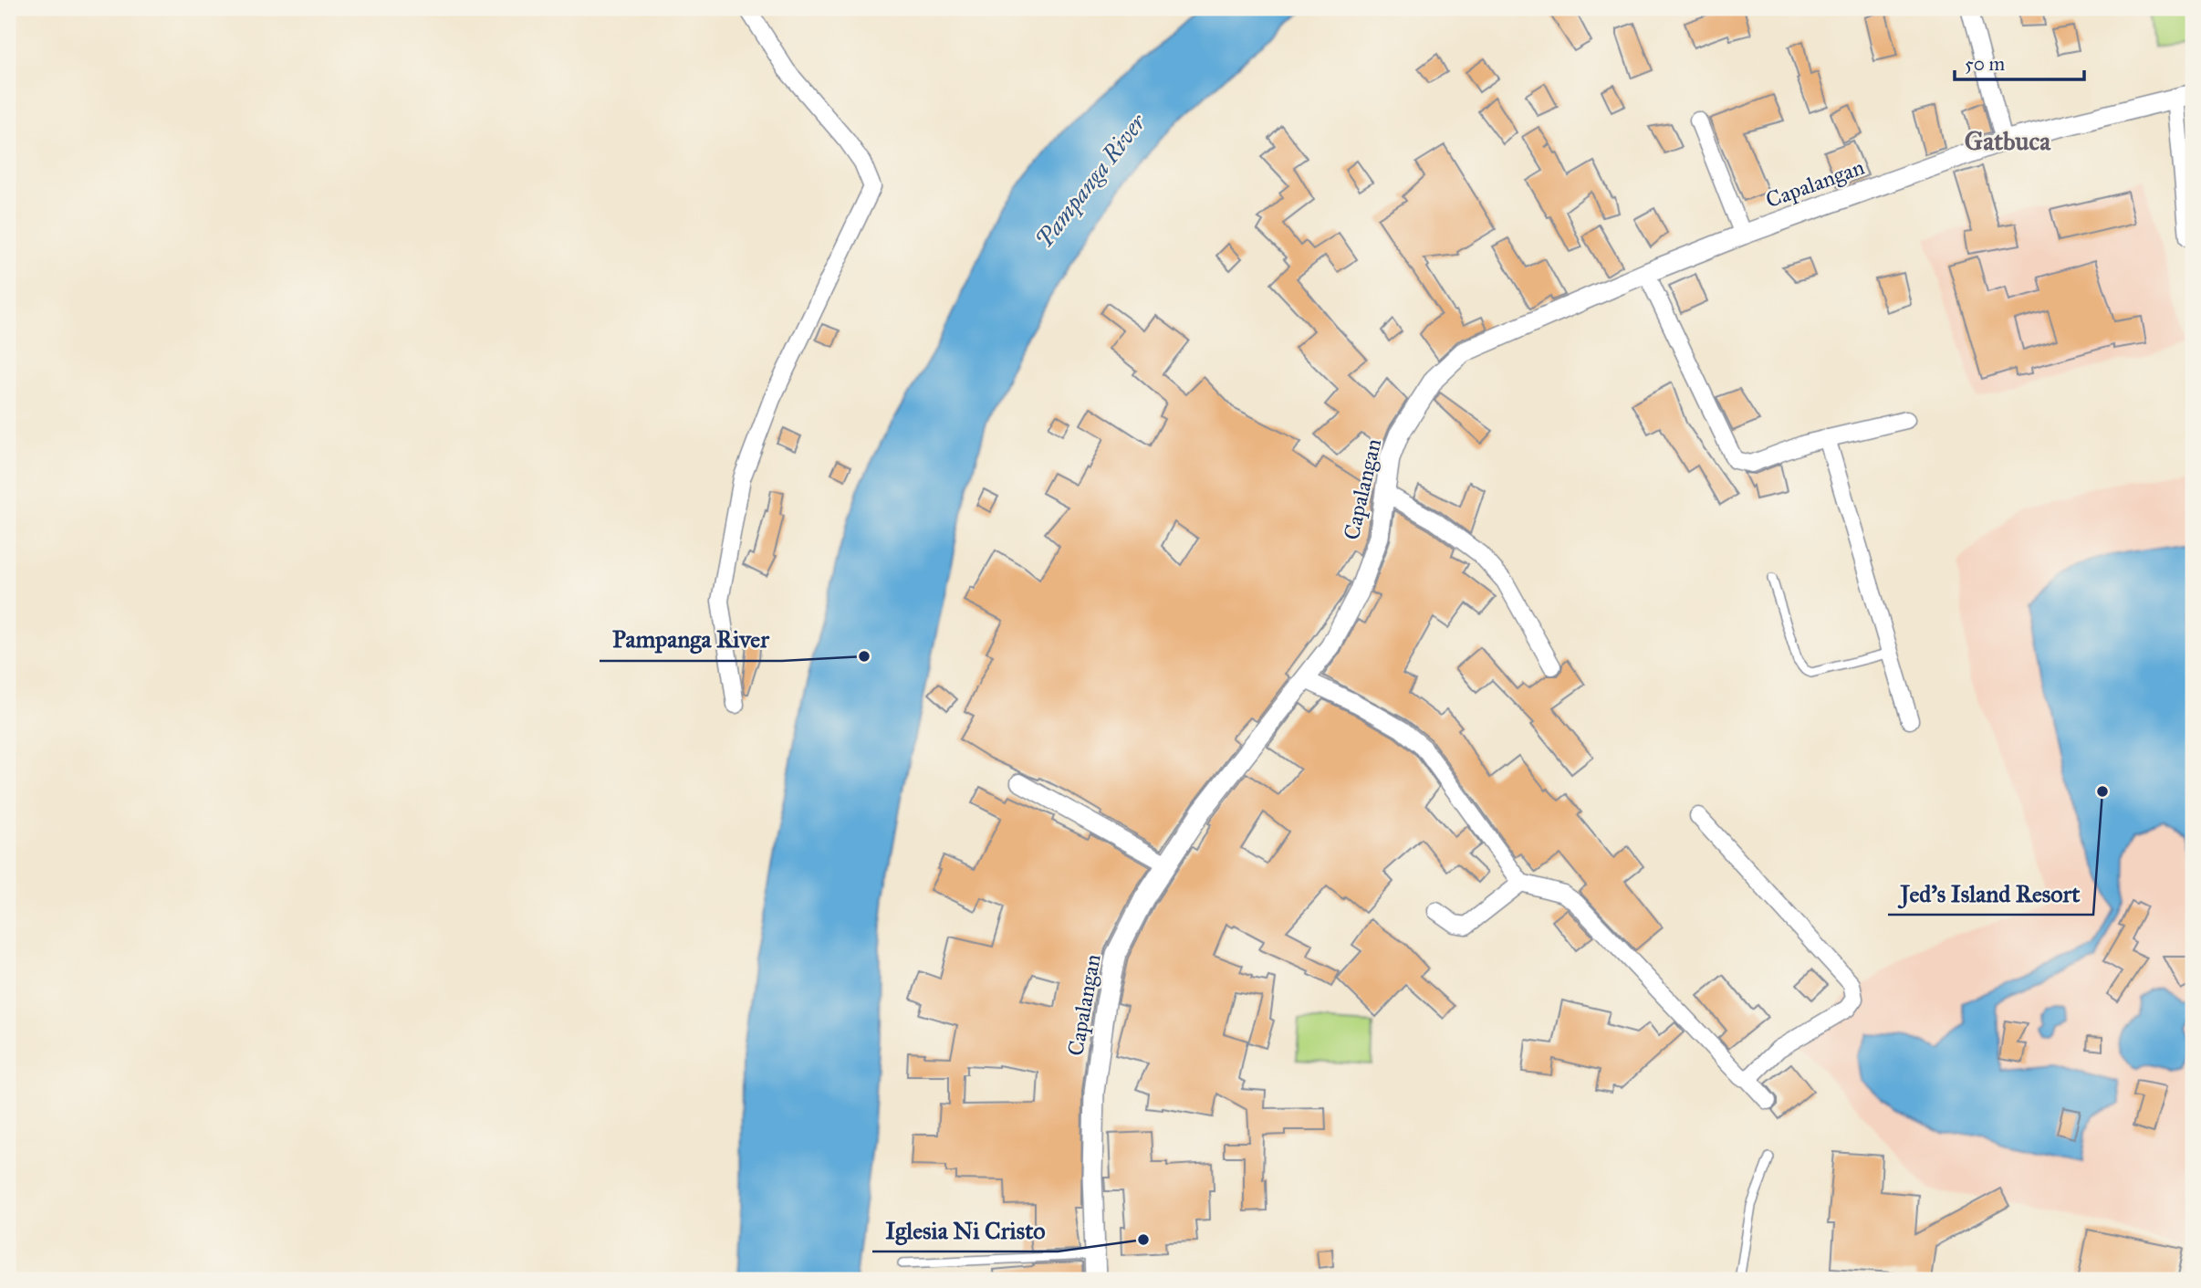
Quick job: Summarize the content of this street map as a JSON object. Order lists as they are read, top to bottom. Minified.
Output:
{"streets":{"street":["Capalangan"]},"districts":["Gatbuca"],"water":["Pampanga River"],"places":["Pampanga River","Jed's Island Resort","Iglesia Ni Cristo"],"scale_bar":"50 m"}
